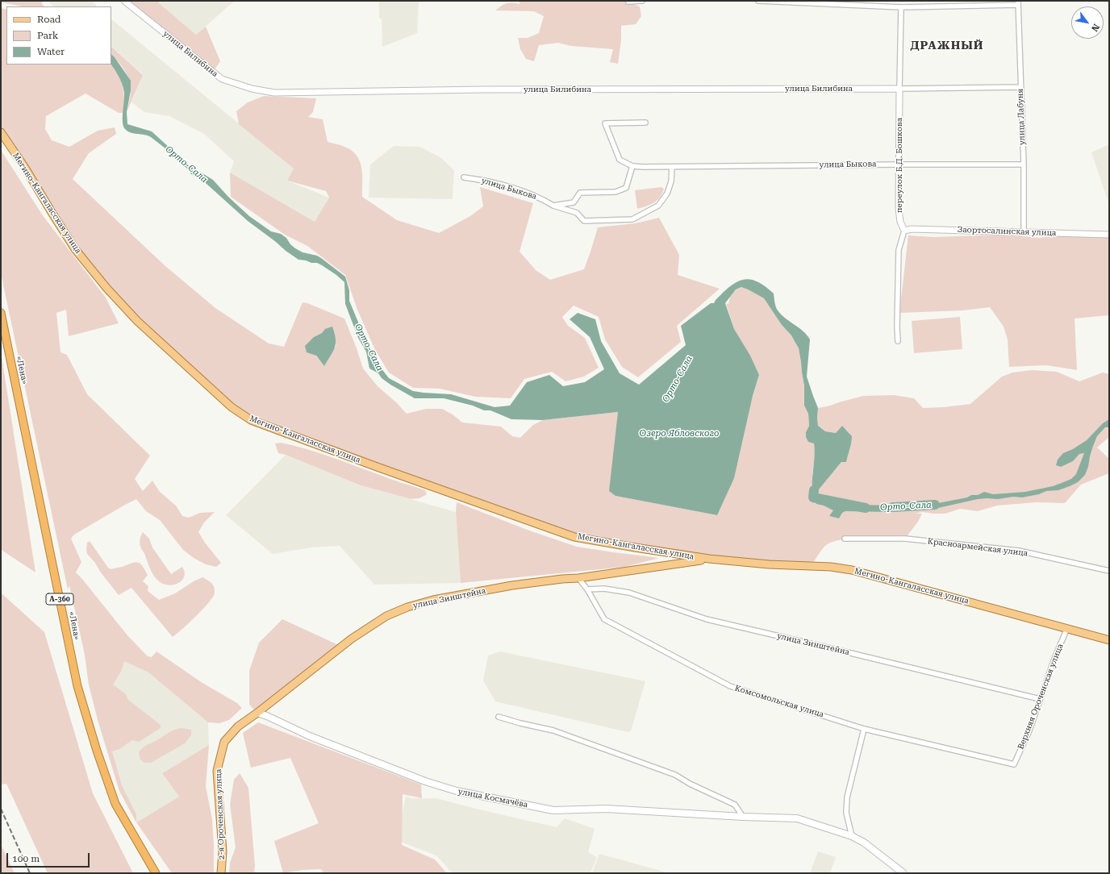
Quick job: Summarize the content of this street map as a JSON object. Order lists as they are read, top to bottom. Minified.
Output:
{"streets":{"highway":["«Лена»","А-360"],"main road":["Мегино-Кангаласская улица","улица Зинштейна","улица Космачёва","2-я Ороченская улица"],"street":["улица Билибина","улица Лабуня","улица Быкова","переулок Б.Д. Бошкова","Заортосалинская улица","Красноармейская улица","Верхняя Ороченская улица","Комсомольская улица"]},"crossings":[["улица Билибина","улица Лабуня"],["улица Билибина","переулок Б.Д. Бошкова"],["улица Лабуня","улица Быкова"],["улица Лабуня","Заортосалинская улица"],["улица Быкова","переулок Б.Д. Бошкова"],["переулок Б.Д. Бошкова","Заортосалинская улица"],["Мегино-Кангаласская улица","улица Зинштейна"],["Мегино-Кангаласская улица","Верхняя Ороченская улица"],["Мегино-Кангаласская улица","Комсомольская улица"],["улица Зинштейна","Верхняя Ороченская улица"],["улица Зинштейна","Комсомольская улица"],["улица Зинштейна","улица Космачёва"],["улица Зинштейна","2-я Ороченская улица"],["Верхняя Ороченская улица","Комсомольская улица"],["улица Космачёва","2-я Ороченская улица"]],"districts":["ДРАЖНЫЙ"],"water":["Орто-Сала","Озеро Ябловского"],"legend":["Road","Park","Water"],"scale_bar":"100 m","north":"bottom right"}
